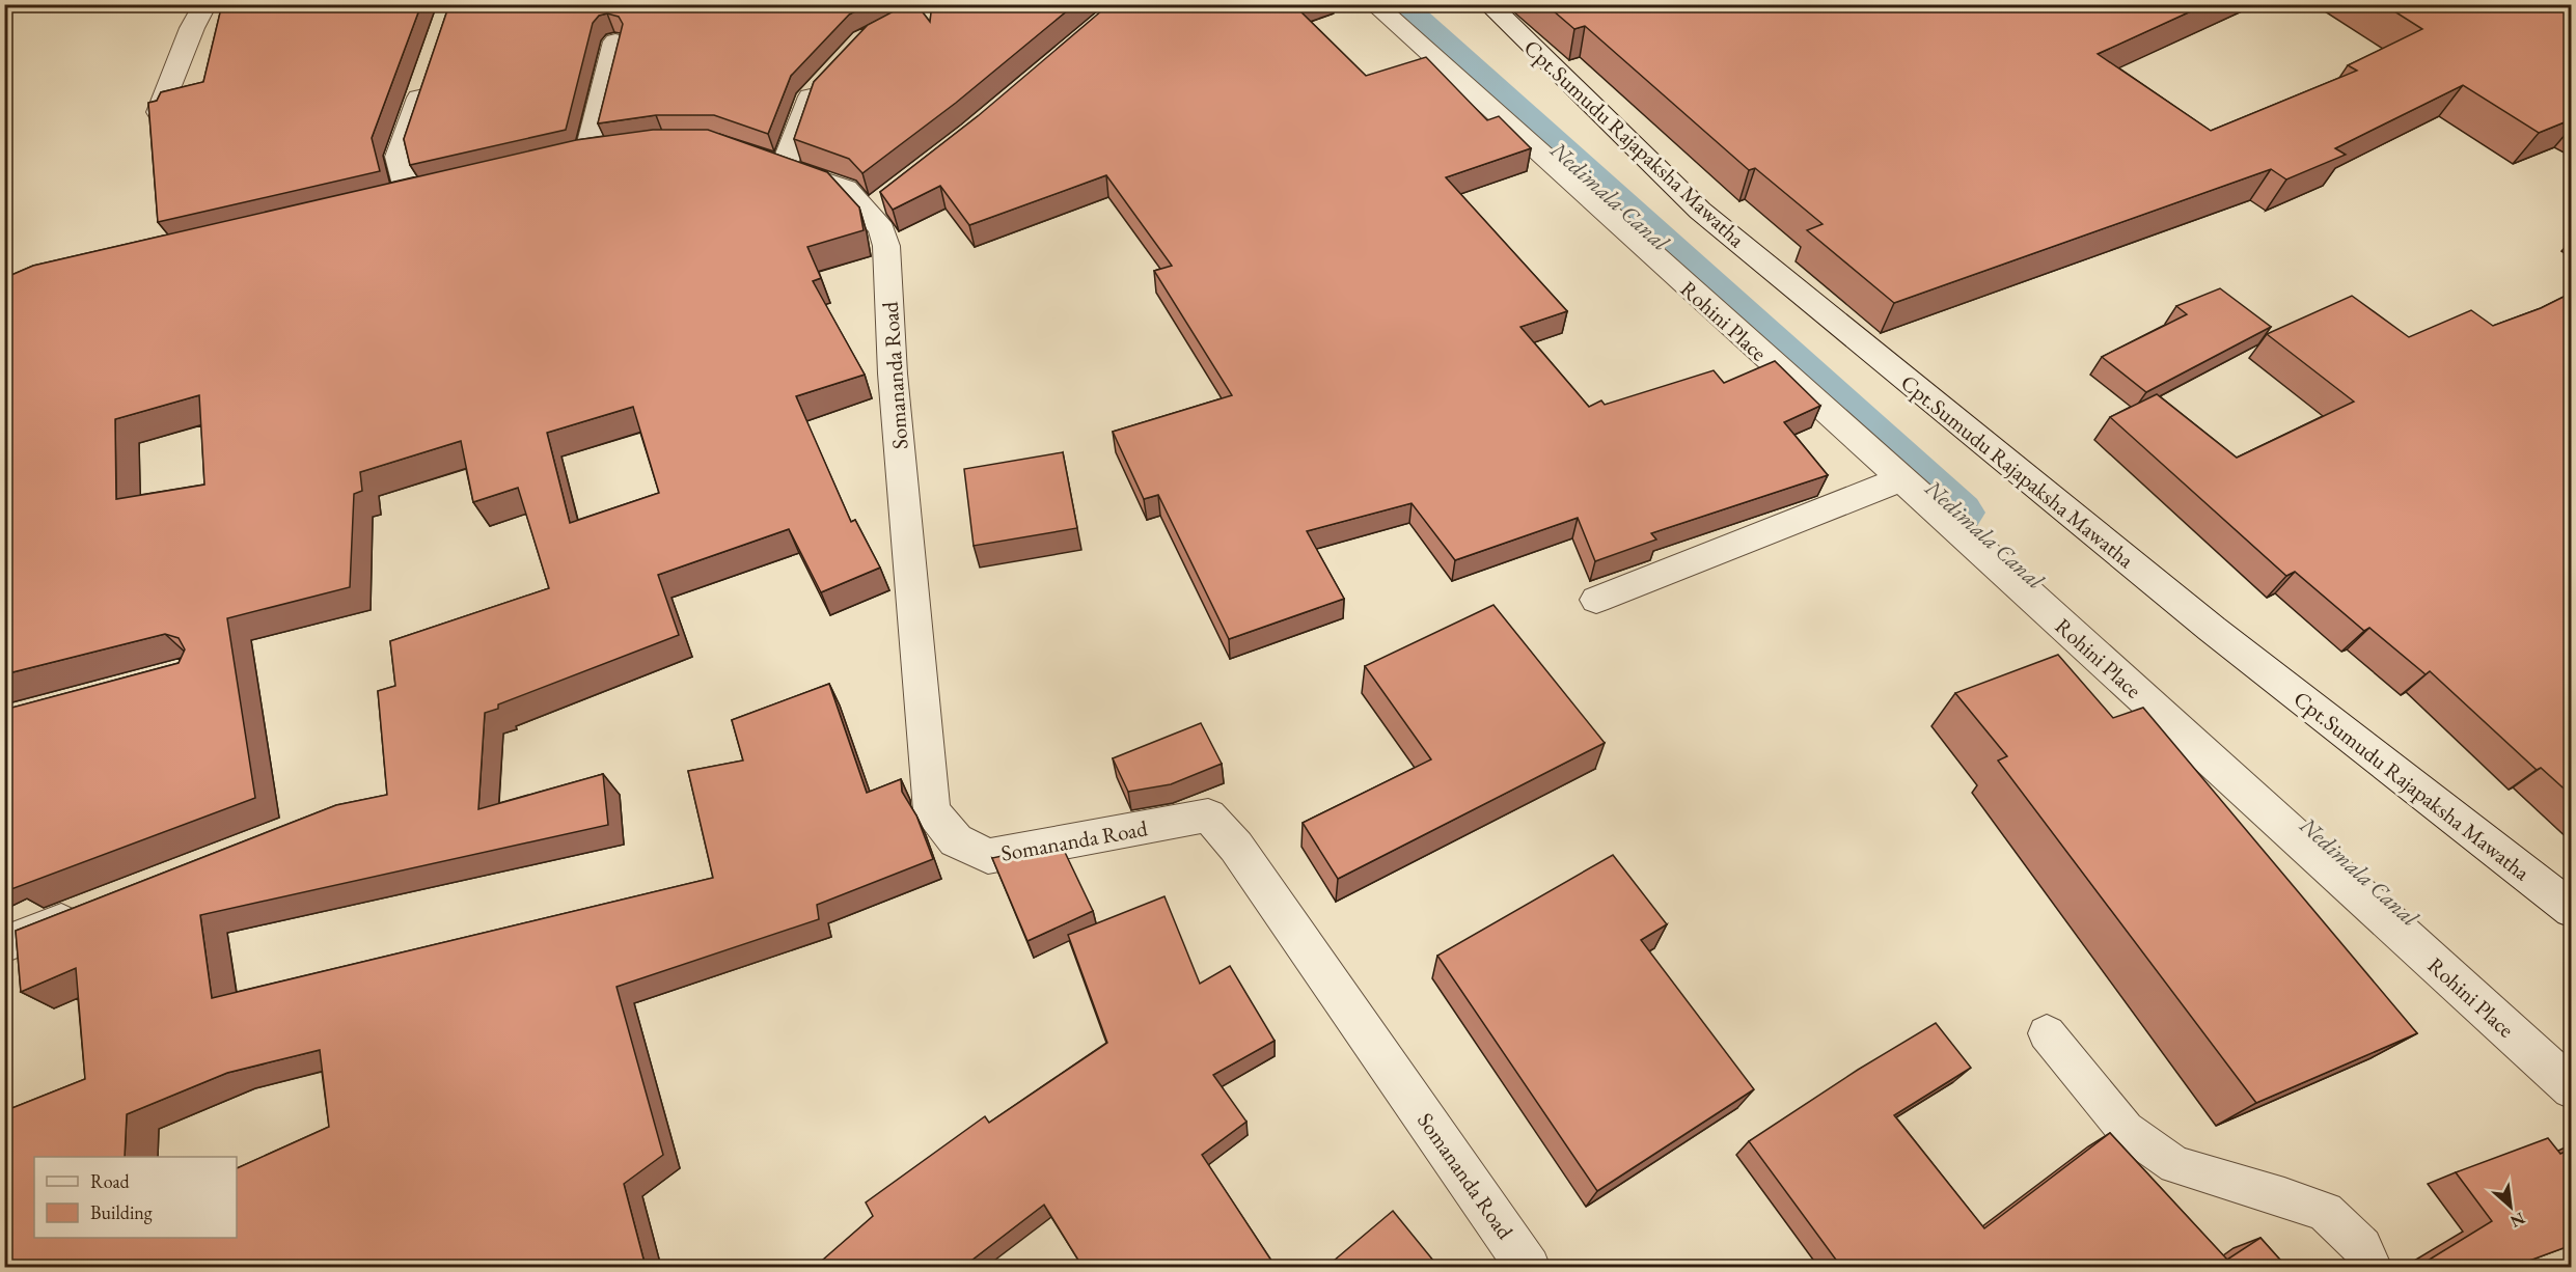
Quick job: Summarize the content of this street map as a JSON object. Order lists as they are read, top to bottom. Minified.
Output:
{"streets":{"street":["Cpt.Sumudu Rajapaksha Mawatha","Rohini Place","Somananda Road"]},"water":["Nedimala Canal"],"legend":["Road","Building"],"north":"bottom right"}
